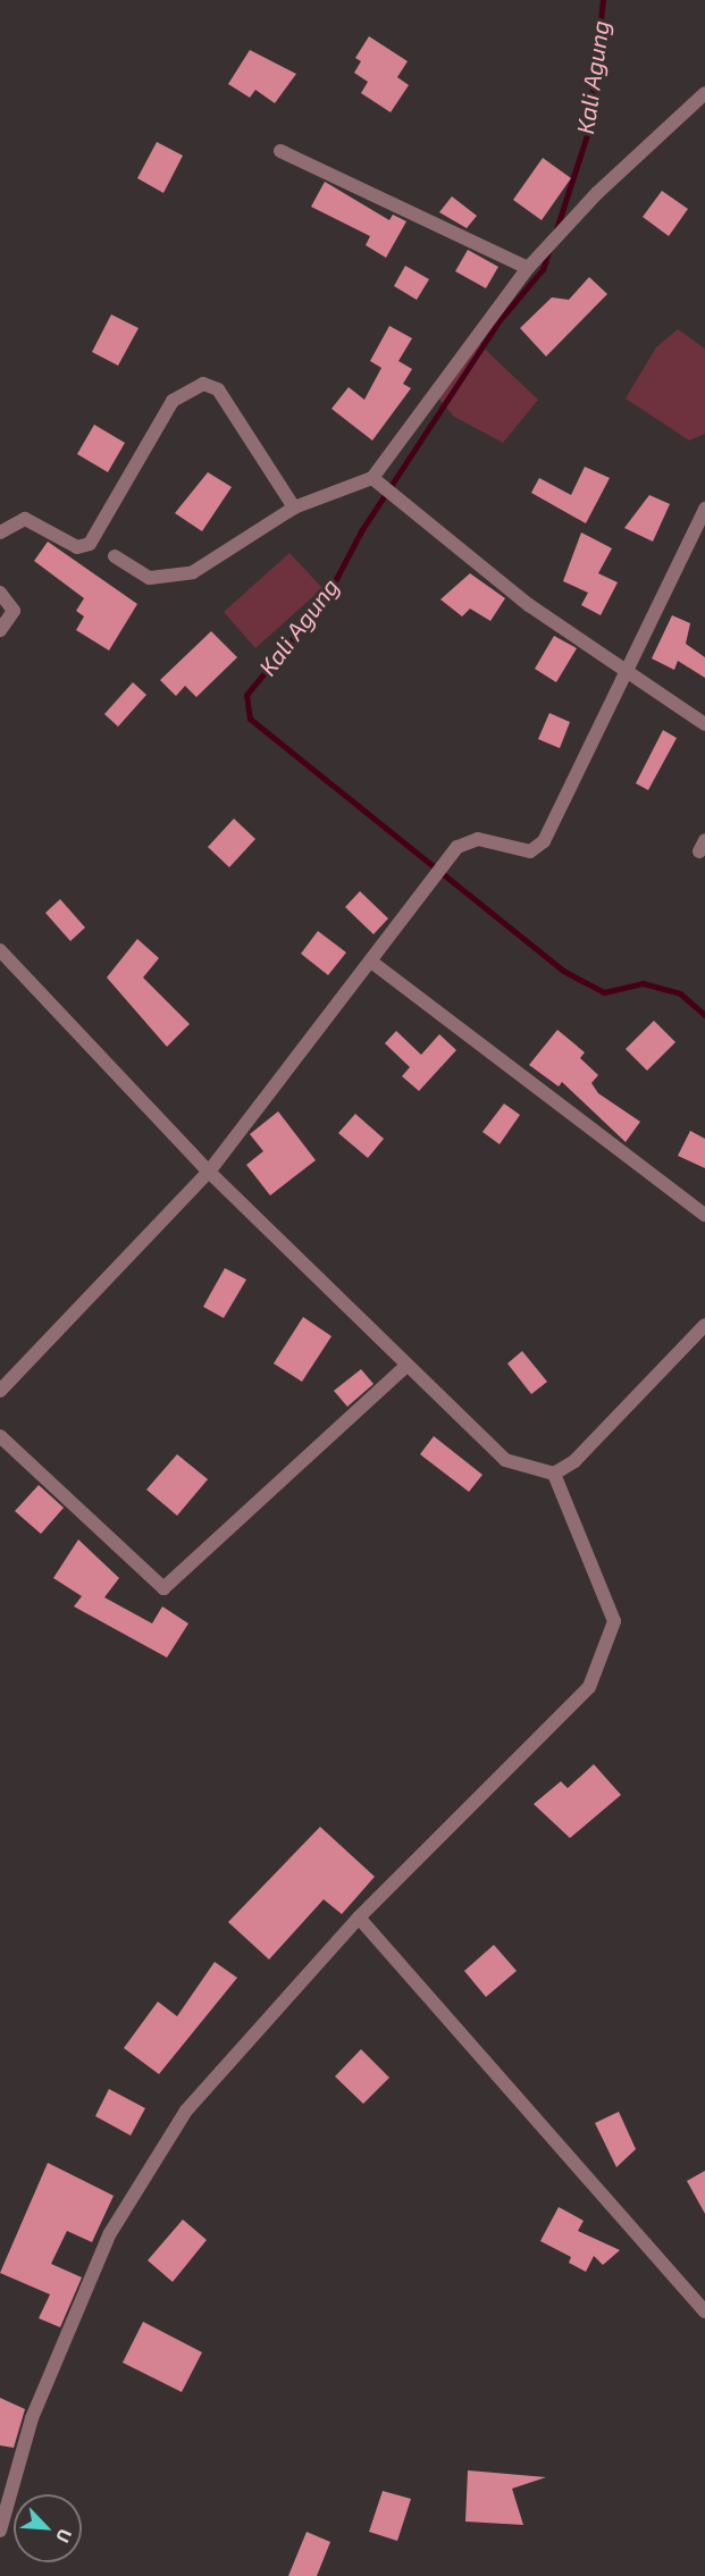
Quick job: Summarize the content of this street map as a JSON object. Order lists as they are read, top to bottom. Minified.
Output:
{"water":["Kali Agung"],"north":"bottom right"}
